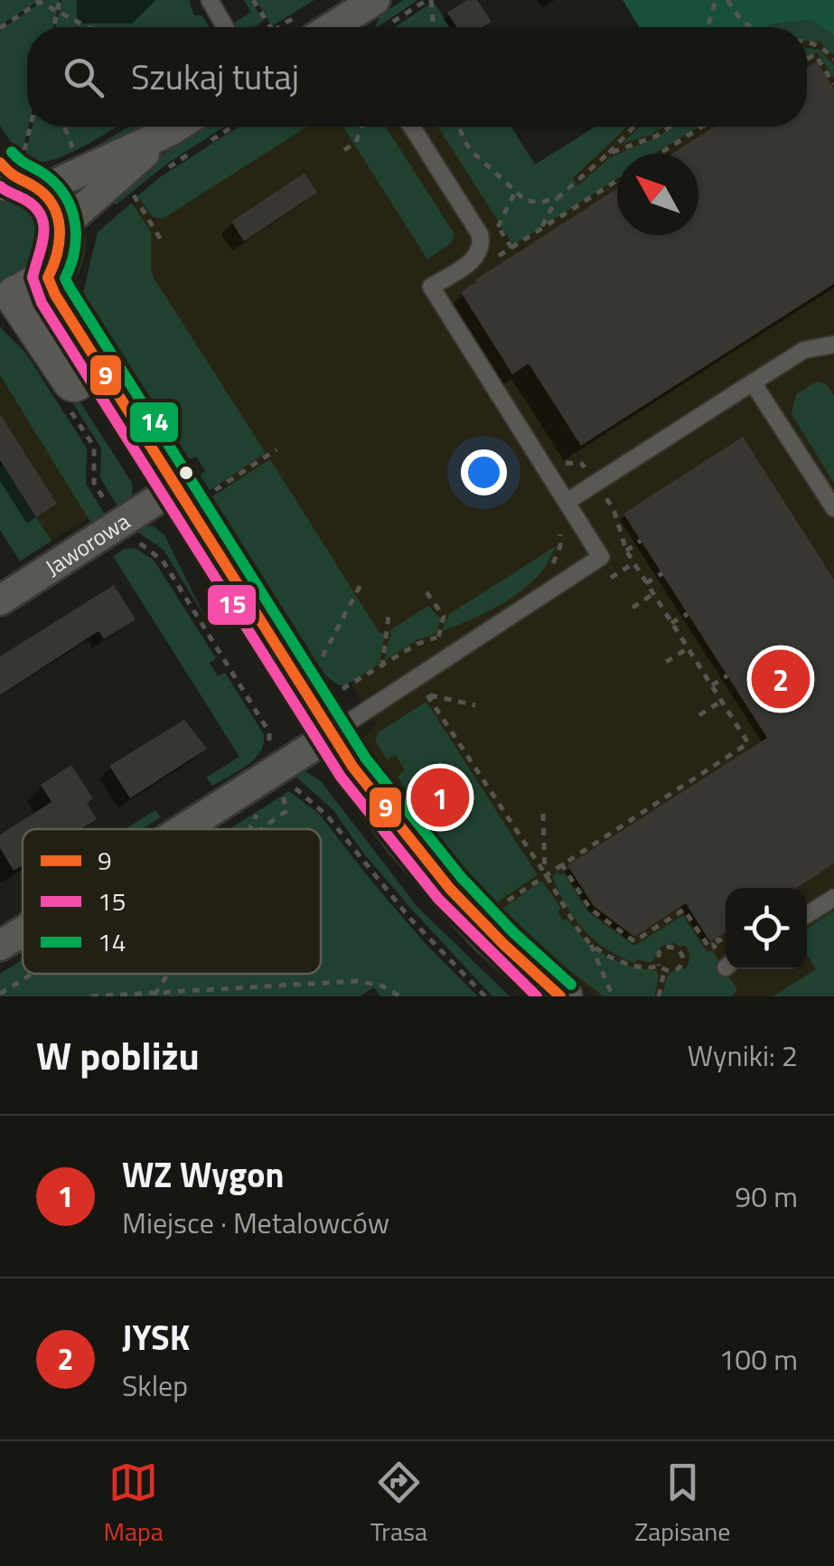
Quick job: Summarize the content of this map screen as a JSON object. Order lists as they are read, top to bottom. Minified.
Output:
{"streets":{"street":["Jaworowa"]},"lines":["transit line 14","transit line 9","transit line 15"],"legend":["9","15","14"],"north":"top left","page":{"search":"Szukaj tutaj","pins":["2","1"],"heading":["W pobliżu","Wyniki: 2"],"list":[{"mark":"1","name":"WZ Wygon","note":"Miejsce · Metalowców","value":"90 m"},{"mark":"2","name":"JYSK","note":"Sklep","value":"100 m"}],"nav":["Mapa","Trasa","Zapisane"]}}
